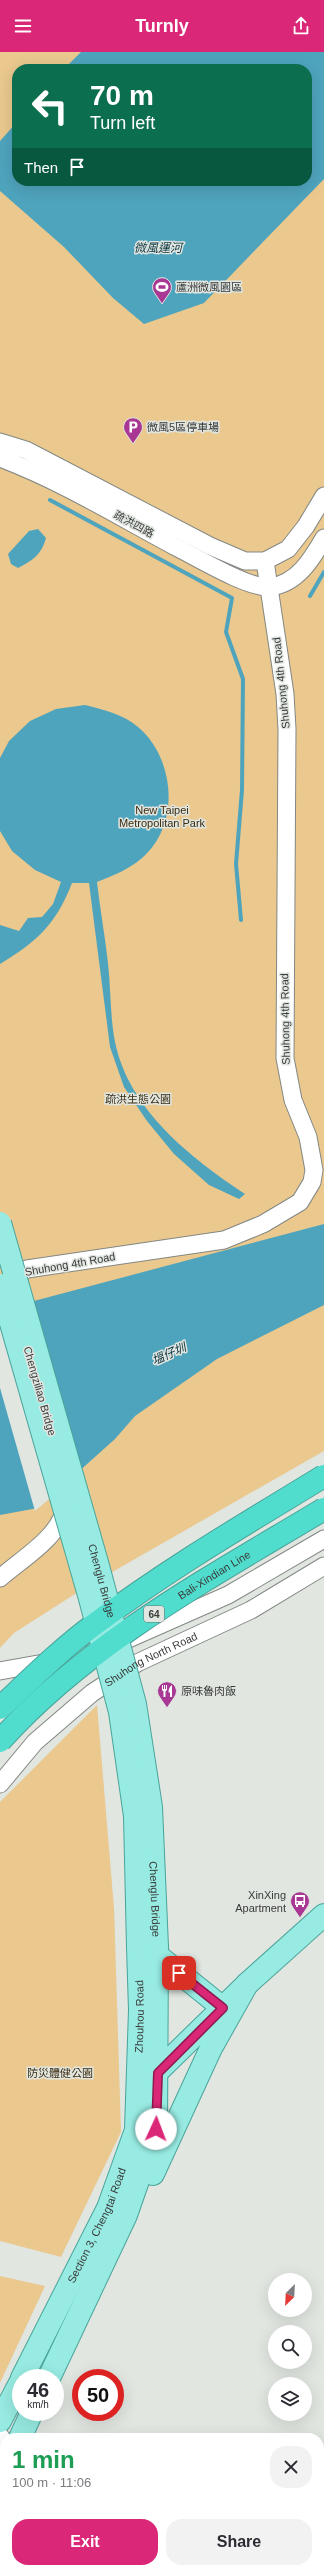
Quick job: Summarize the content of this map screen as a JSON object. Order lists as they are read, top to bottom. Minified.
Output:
{"streets":{"highway":["Bali-Xindian Line","64"],"main road":["Chenglu Bridge","Zhouhou Road","Section 3, Chengtai Road"],"street":["疏洪四路","Shuhong 4th Road","Chengziliao Bridge","Shuhong North Road"]},"crossings":[["疏洪四路","Shuhong 4th Road"],["Shuhong 4th Road","Chengziliao Bridge"],["Shuhong 4th Road","Chenglu Bridge"],["Chengziliao Bridge","Chenglu Bridge"],["Chenglu Bridge","Zhouhou Road"],["Zhouhou Road","Section 3, Chengtai Road"]],"water":["微風運河","塭仔圳"],"parks":["New Taipei Metropolitan Park","疏洪生態公園","防災體健公園"],"places":{"sports":["蘆洲微風園區"],"parking":["微風5區停車場"],"restaurant":["原味魯肉飯"],"bus stop":["XinXing Apartment"]},"north":"bottom left","page":{"header":"Turnly","turn":["70 m","Turn left"],"then":"Then","speed":"46 km/h","limit":"50","heading":["1 min","100 m · 11:06"],"buttons":["Exit","Share"]}}
